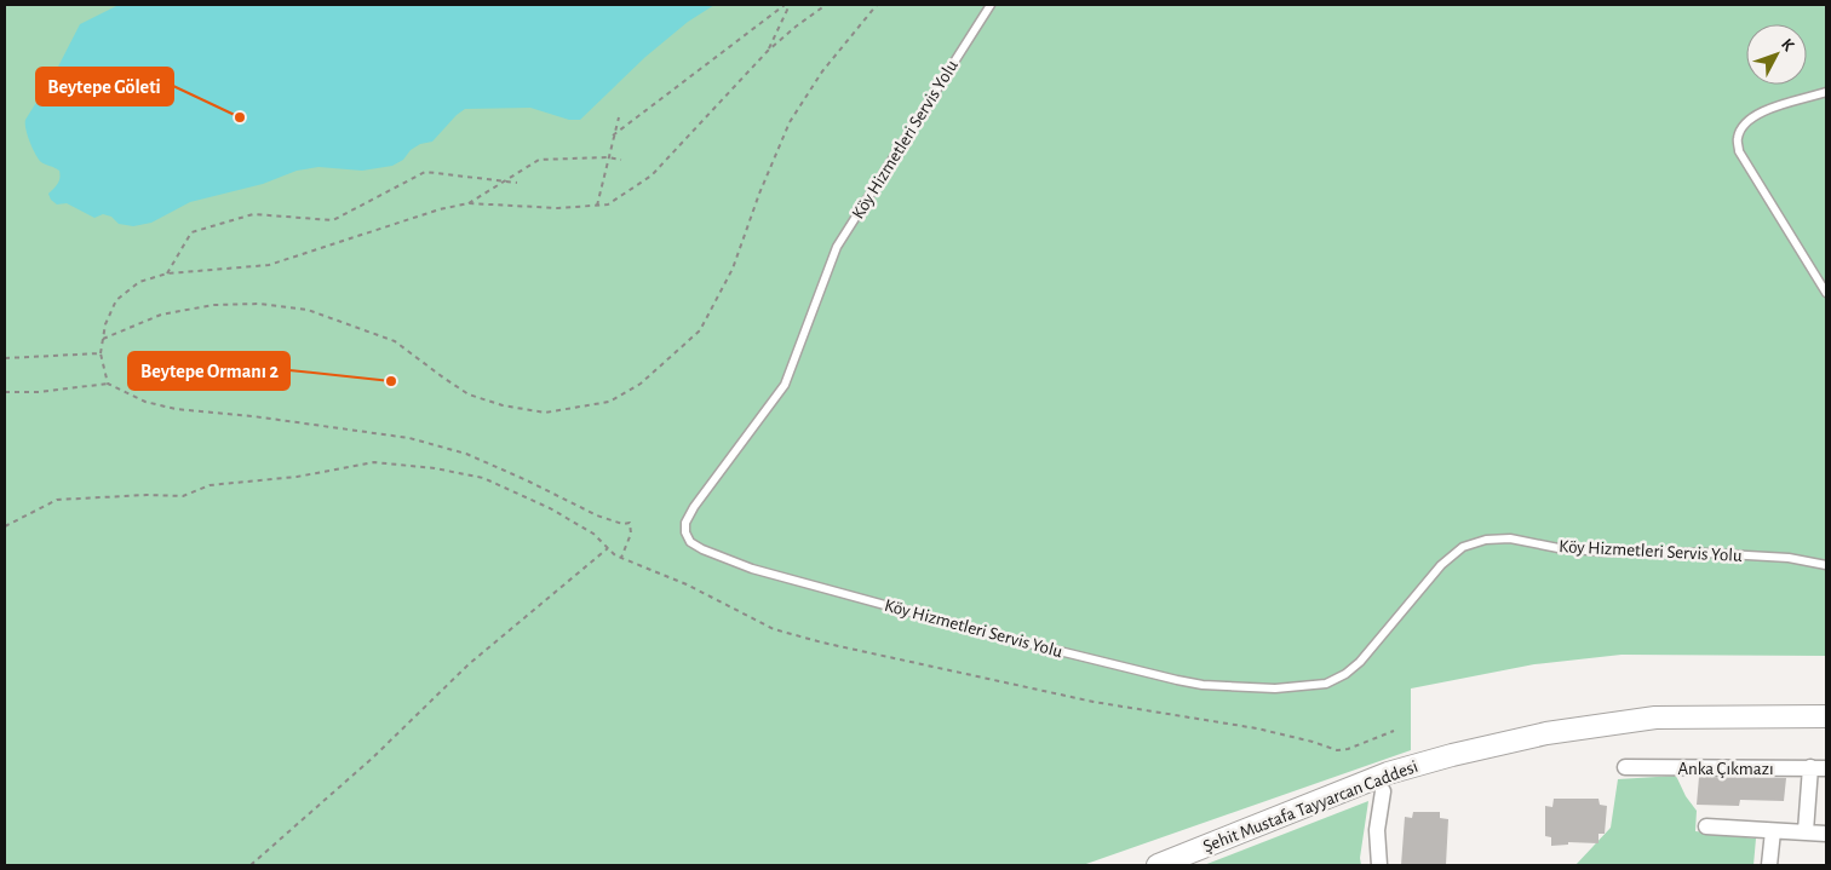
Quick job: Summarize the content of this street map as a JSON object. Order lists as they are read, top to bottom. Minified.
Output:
{"streets":{"main road":["Şehit Mustafa Tayyarcan Caddesi"],"street":["Anka Çıkmazı"],"lane":["Köy Hizmetleri Servis Yolu"]},"places":["Beytepe Göleti","Beytepe Ormanı 2"],"north":"top right"}
